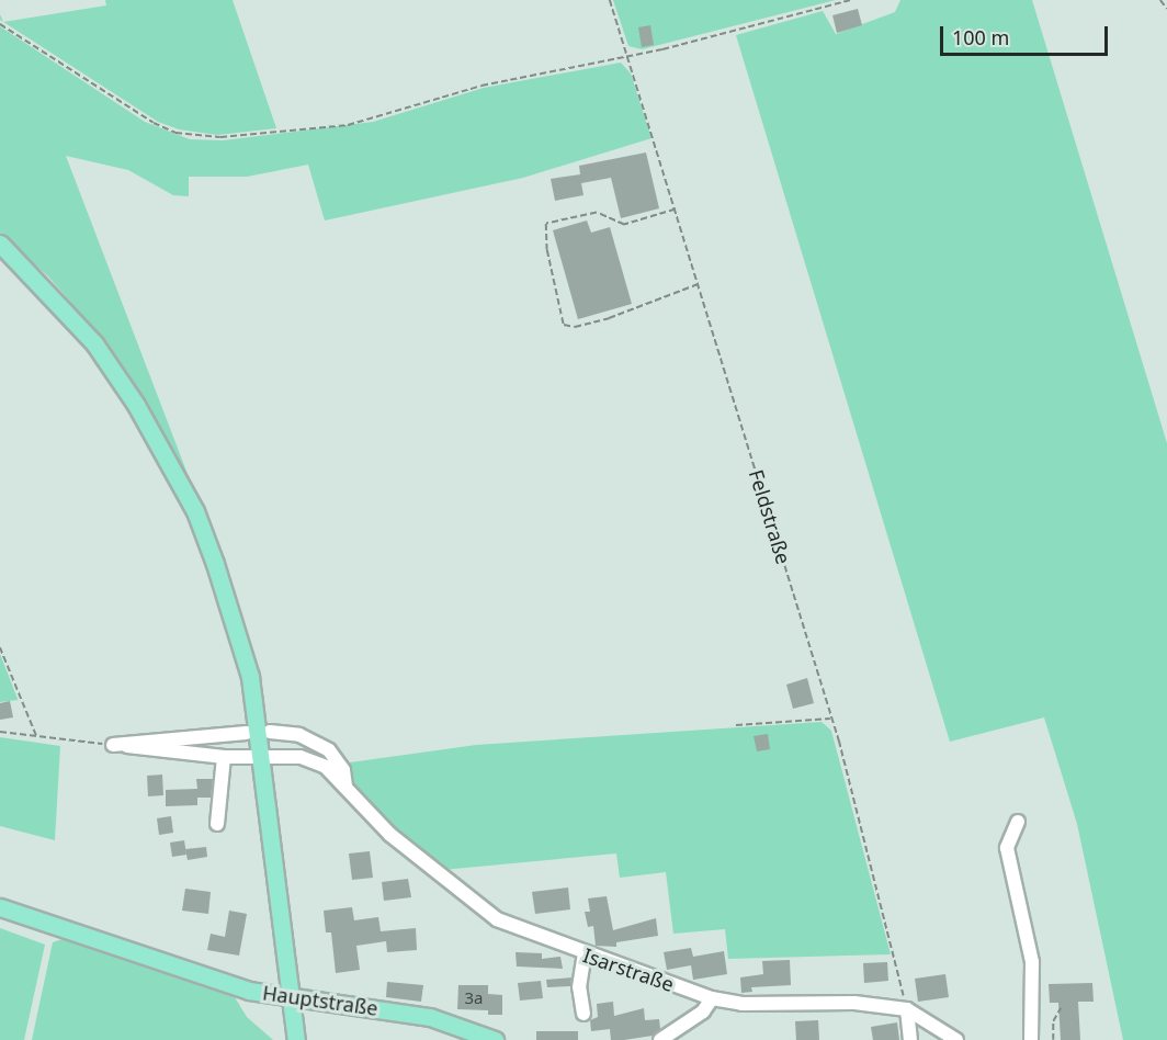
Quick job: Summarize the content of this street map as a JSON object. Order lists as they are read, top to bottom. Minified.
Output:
{"streets":{"main road":["Hauptstraße"],"street":["Isarstraße"],"path":["Feldstraße"]},"crossings":[["Feldstraße","Isarstraße"]],"house_numbers":["3a"],"scale_bar":"100 m"}
